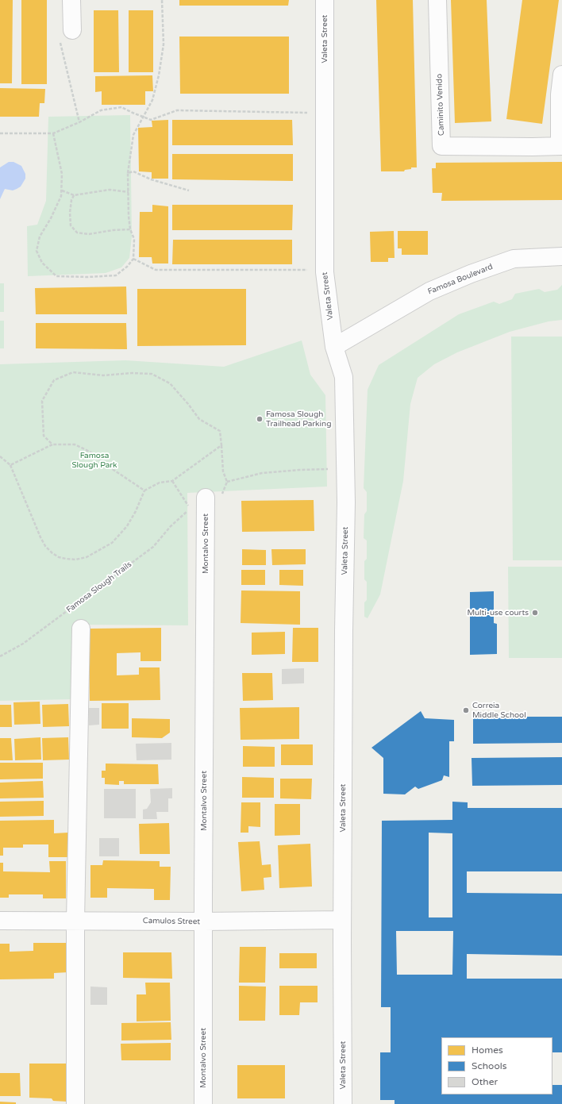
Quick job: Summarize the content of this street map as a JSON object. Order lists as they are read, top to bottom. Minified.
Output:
{"streets":{"street":["Valeta Street","Caminito Venido","Famosa Boulevard","Montalvo Street","Camulos Street"],"path":["Famosa Slough Trails"]},"crossings":[["Valeta Street","Famosa Boulevard"],["Valeta Street","Camulos Street"],["Montalvo Street","Camulos Street"]],"parks":["Famosa Slough Park"],"places":["Famosa Slough Trailhead Parking","Multi-use courts","Correia Middle School"],"legend":["Homes","Schools","Other"]}
